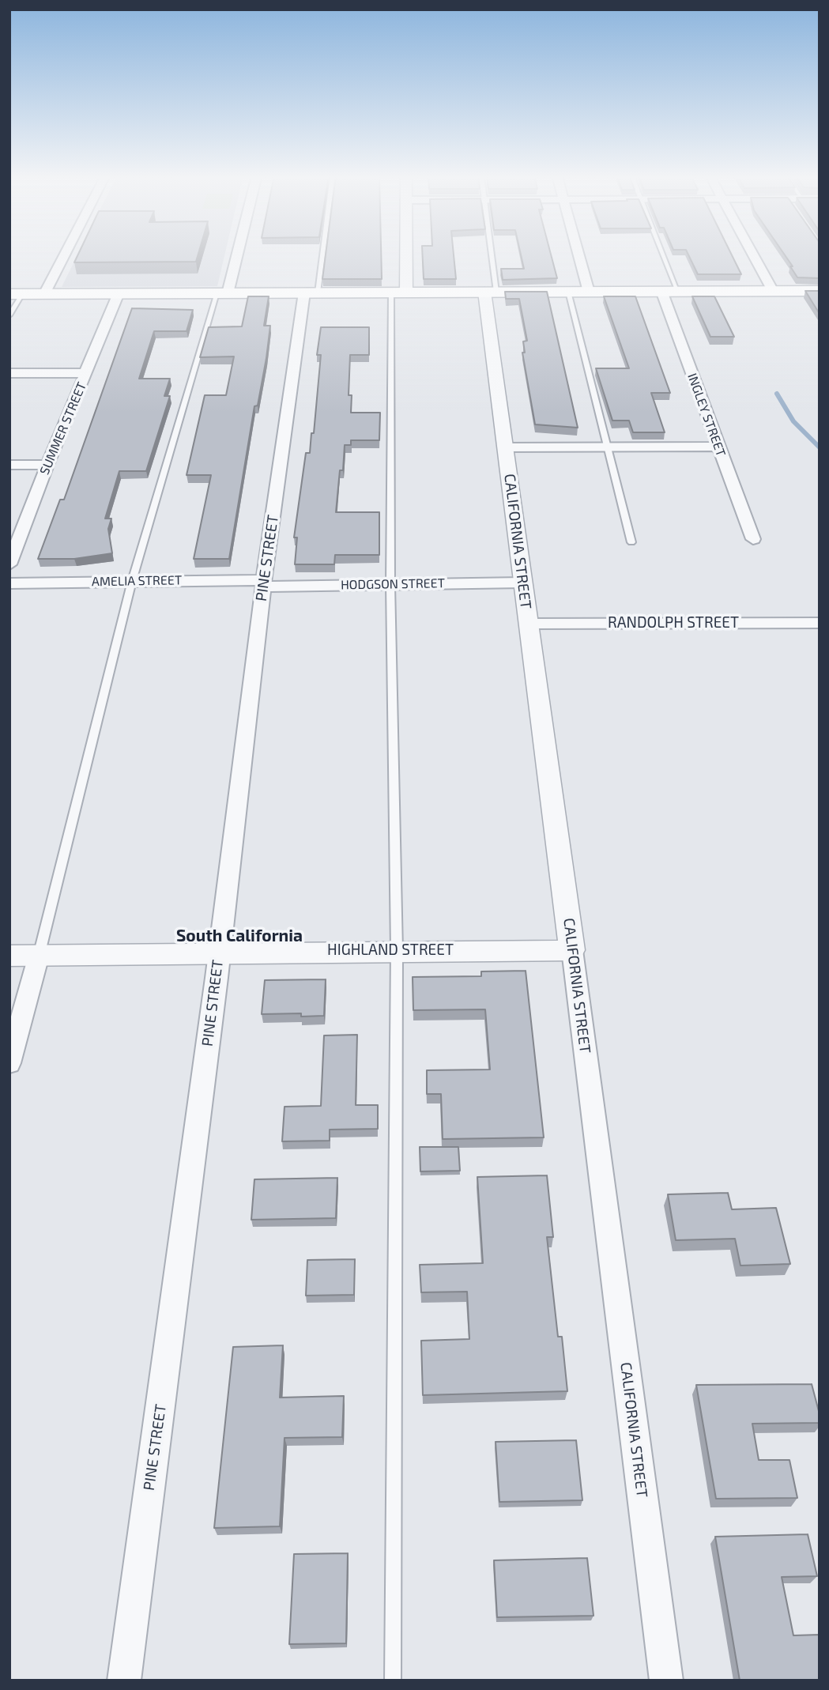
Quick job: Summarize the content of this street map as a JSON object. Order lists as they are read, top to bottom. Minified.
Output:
{"streets":{"street":["INGLEY STREET","SUMMER STREET","CALIFORNIA STREET","PINE STREET","AMELIA STREET","HODGSON STREET","RANDOLPH STREET","HIGHLAND STREET"]},"crossings":[["CALIFORNIA STREET","HODGSON STREET"],["CALIFORNIA STREET","RANDOLPH STREET"],["CALIFORNIA STREET","HIGHLAND STREET"],["PINE STREET","AMELIA STREET"],["PINE STREET","HODGSON STREET"],["PINE STREET","HIGHLAND STREET"],["AMELIA STREET","HODGSON STREET"]],"districts":["South California"]}
